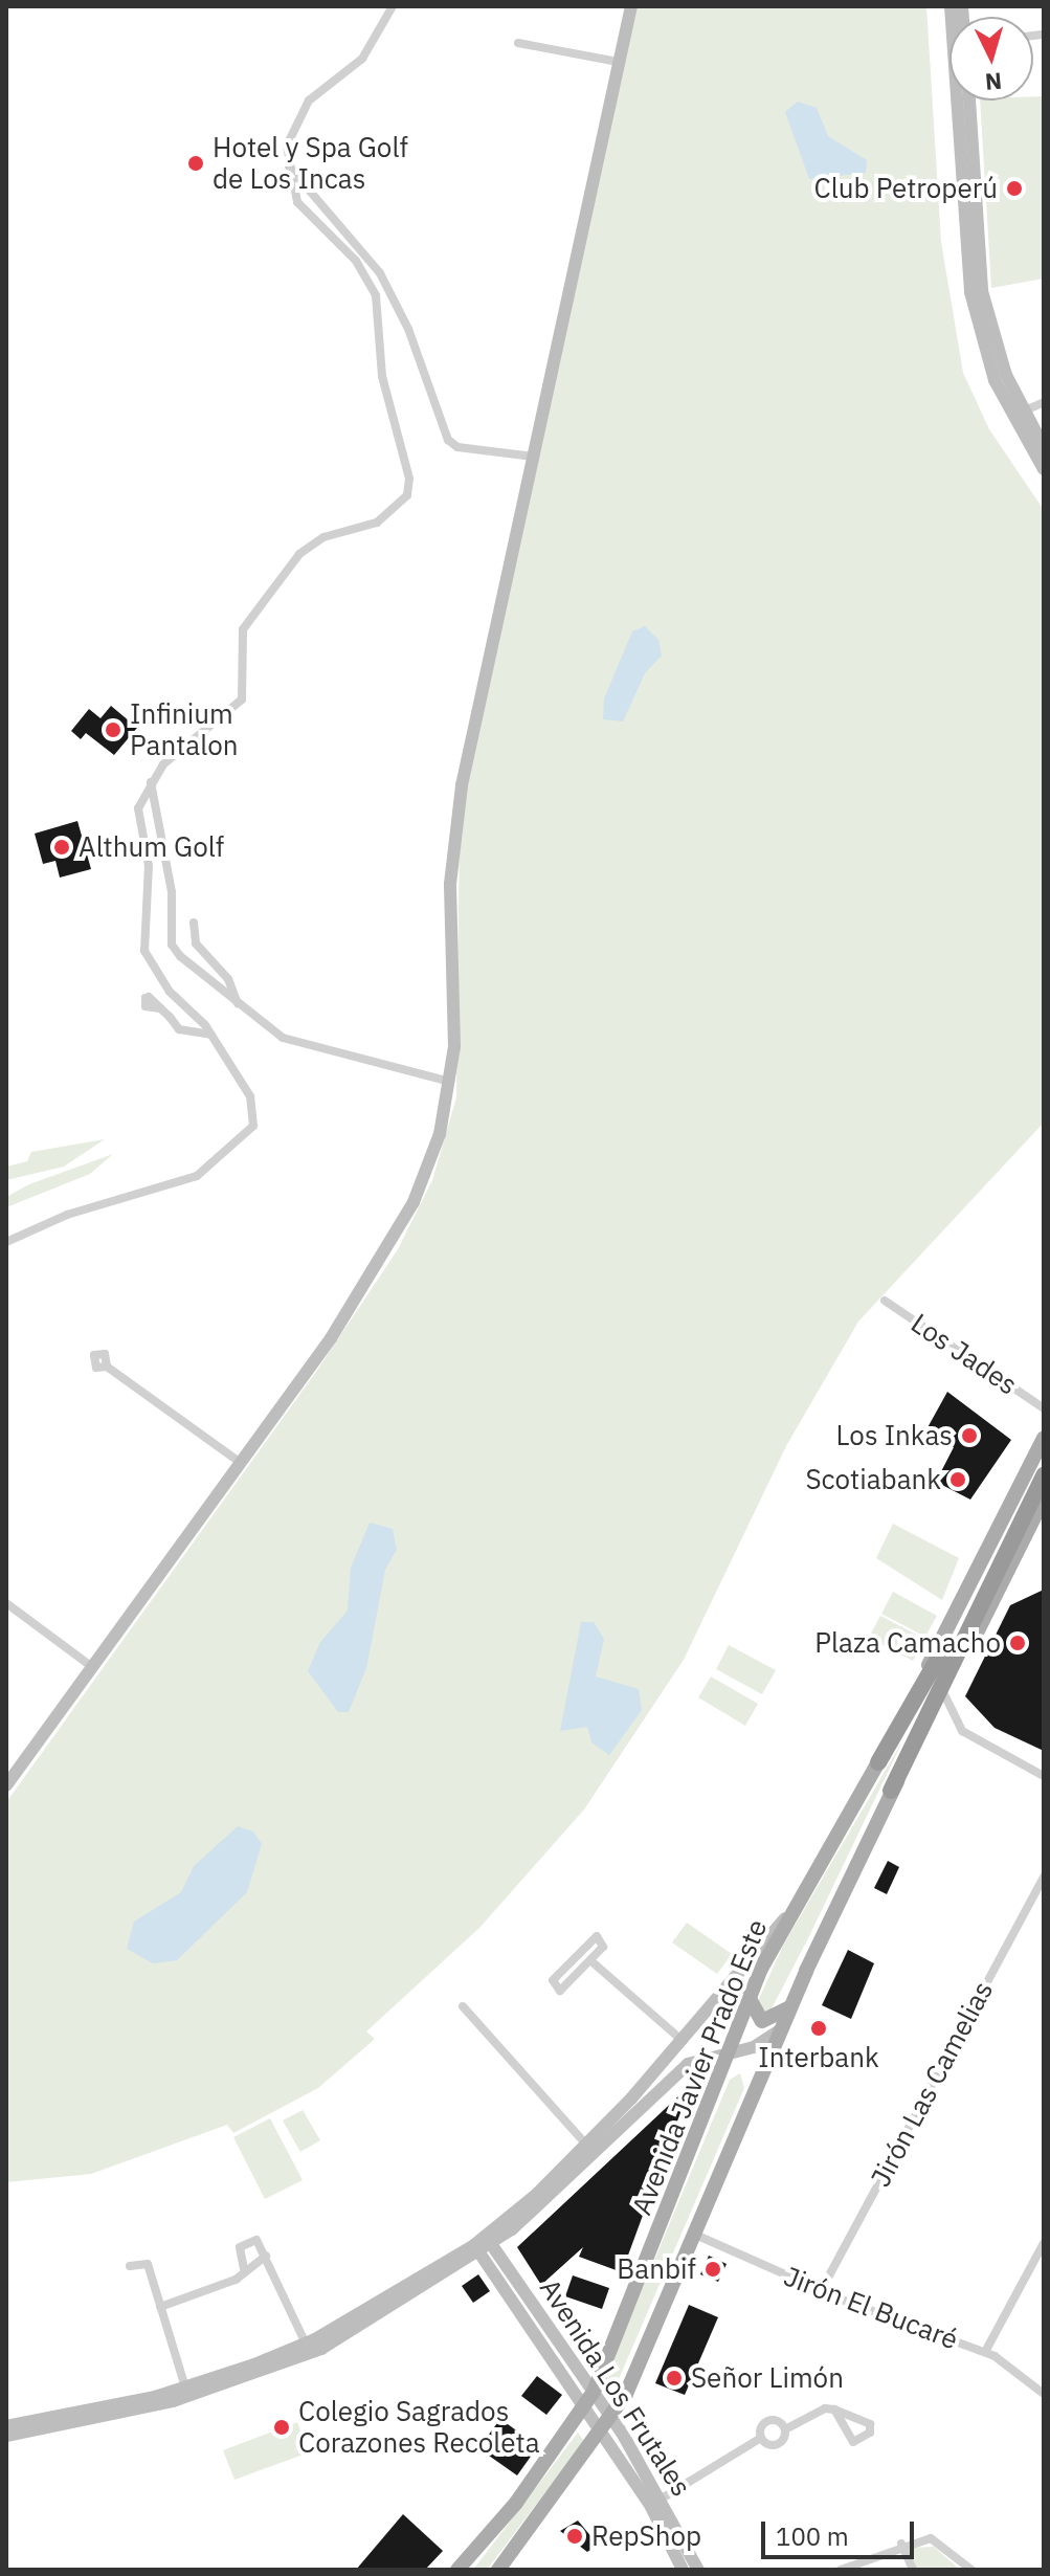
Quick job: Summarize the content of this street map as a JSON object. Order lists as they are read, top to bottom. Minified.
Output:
{"streets":{"main road":["Avenida Javier Prado Este"],"street":["Los Jades","Jirón Las Camelias","Jirón El Bucaré","Avenida Los Frutales"]},"crossings":[["Avenida Javier Prado Este","Jirón El Bucaré"],["Avenida Javier Prado Este","Avenida Los Frutales"],["Jirón Las Camelias","Jirón El Bucaré"]],"places":["Hotel y Spa Golf de Los Incas","Club Petroperú","Infinium Pantalon","Althum Golf","Los Inkas","Scotiabank","Plaza Camacho","Interbank","Banbif","Señor Limón","Colegio Sagrados Corazones Recoleta","RepShop"],"scale_bar":"100 m","north":"bottom"}
